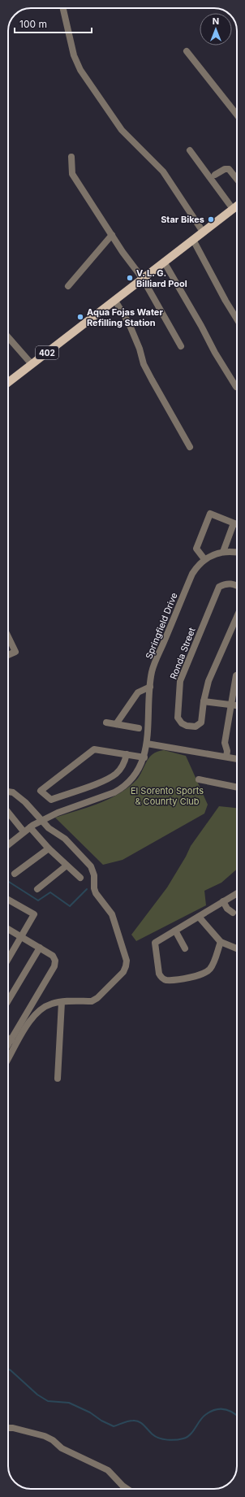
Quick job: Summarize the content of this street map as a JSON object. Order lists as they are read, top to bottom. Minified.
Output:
{"streets":{"main road":["402"],"street":["Springfield Drive","Ronda Street"]},"parks":["El Sorento Sports & Counrty Club"],"places":["Star Bikes","V. L. G. Billiard Pool","Aqua Fojas Water Refilling Station"],"scale_bar":"100 m","north":"top"}
